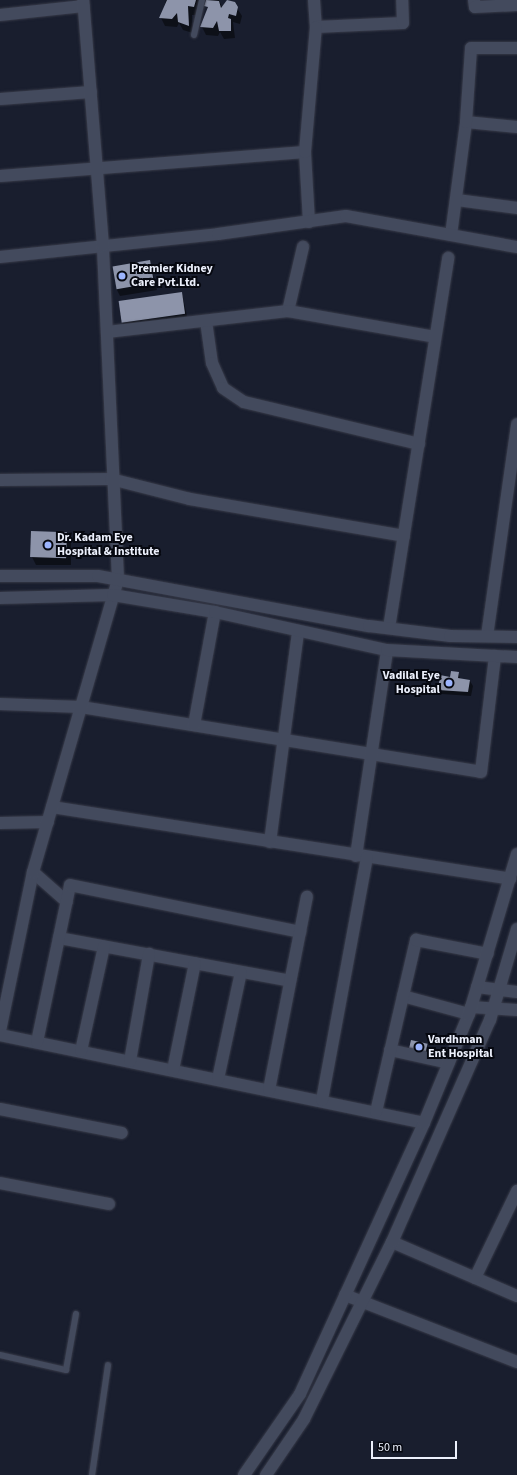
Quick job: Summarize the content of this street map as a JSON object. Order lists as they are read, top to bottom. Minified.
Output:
{"places":["Premier Kidney Care Pvt.Ltd.","Dr. Kadam Eye Hospital & Institute","Vadilal Eye Hospital","Vardhman Ent Hospital"],"scale_bar":"50 m"}
